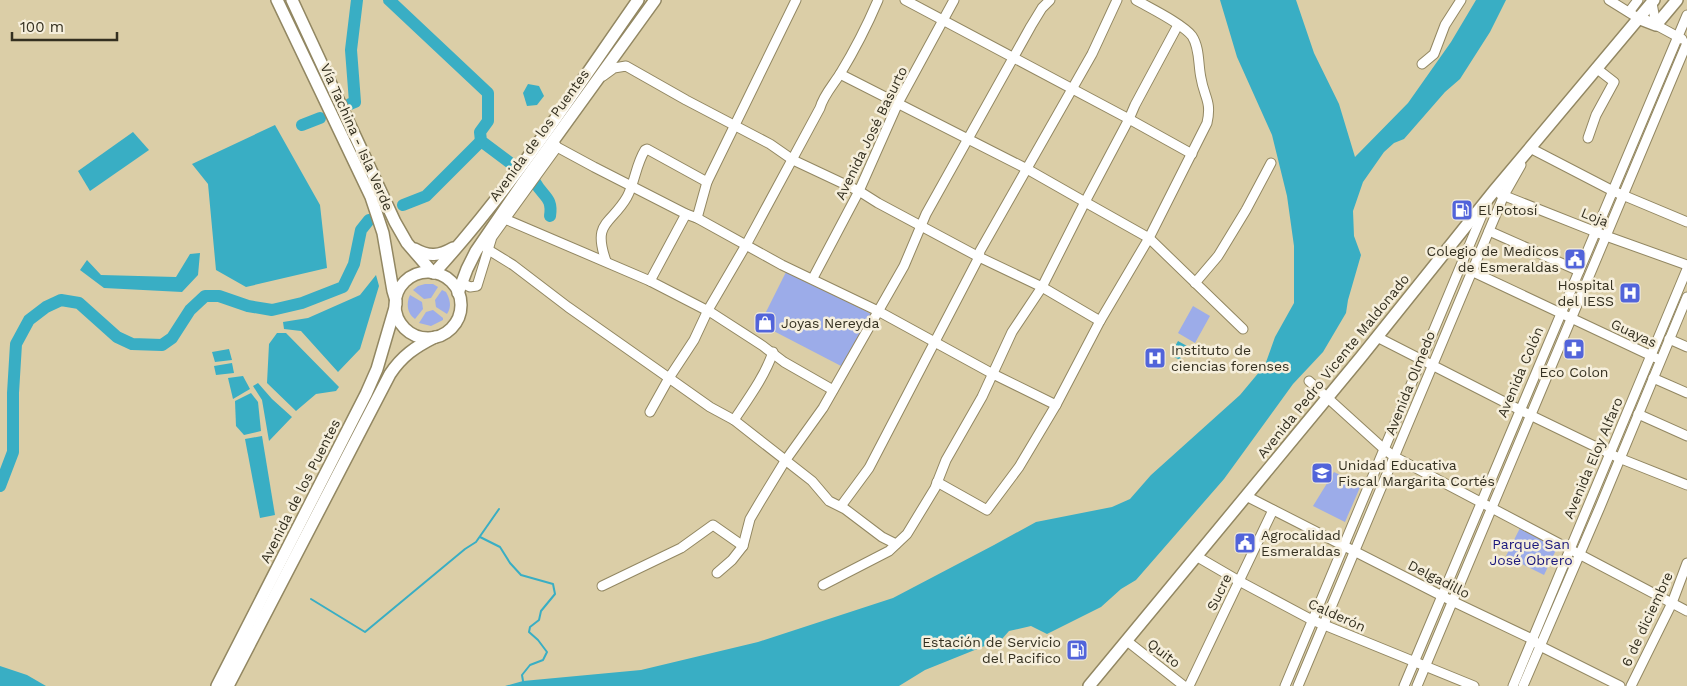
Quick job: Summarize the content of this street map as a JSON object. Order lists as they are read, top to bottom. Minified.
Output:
{"streets":{"main road":["Avenida de los Puentes","Vía Tachina - Isla Verde","Avenida Pedro Vicente Maldonado"],"street":["Avenida José Basurto","Loja","Guayas","Avenida Colón","Avenida Olmedo","Avenida Eloy Alfaro","Delgadillo","Sucre","Calderón","6 de diciembre","Quito"]},"crossings":[["Avenida de los Puentes","Vía Tachina - Isla Verde"],["Loja","Avenida Pedro Vicente Maldonado"],["Loja","Avenida Colón"],["Loja","Avenida Olmedo"],["Guayas","Avenida Colón"],["Guayas","Avenida Olmedo"],["Guayas","Avenida Eloy Alfaro"],["Avenida Pedro Vicente Maldonado","Avenida Olmedo"],["Avenida Pedro Vicente Maldonado","Delgadillo"],["Avenida Pedro Vicente Maldonado","Calderón"],["Avenida Pedro Vicente Maldonado","Quito"],["Avenida Colón","Delgadillo"],["Avenida Colón","Calderón"],["Avenida Olmedo","Delgadillo"],["Avenida Olmedo","Calderón"],["Avenida Eloy Alfaro","Delgadillo"],["Delgadillo","Sucre"],["Sucre","Calderón"]],"parks":["Parque San José Obrero"],"places":{"fuel station":["El Potosí","Estación de Servicio del Pacifico"],"public building":["Colegio de Medicos de Esmeraldas","Agrocalidad Esmeraldas"],"hospital":["Hospital del IESS","Instituto de ciencias forenses"],"shop":["Joyas Nereyda"],"pharmacy":["Eco Colon"],"school or university":["Unidad Educativa Fiscal Margarita Cortés"]},"scale_bar":"100 m"}
